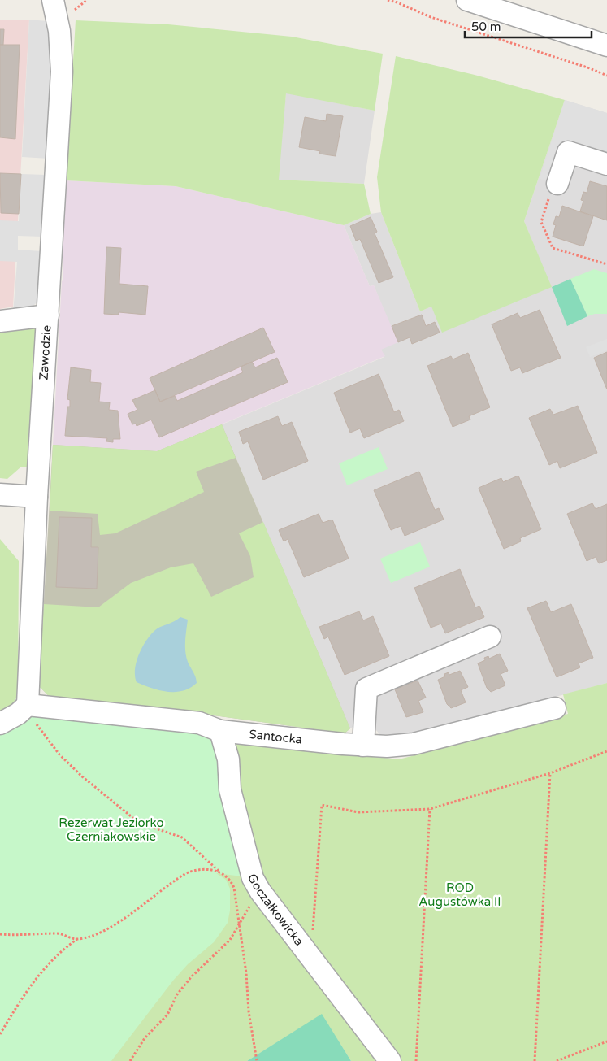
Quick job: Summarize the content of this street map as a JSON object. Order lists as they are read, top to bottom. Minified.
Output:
{"streets":{"street":["Zawodzie","Santocka","Goczałkowicka"]},"crossings":[["Zawodzie","Santocka"],["Santocka","Goczałkowicka"]],"parks":["Rezerwat Jeziorko Czerniakowskie","ROD Augustówka II"],"scale_bar":"50 m"}
